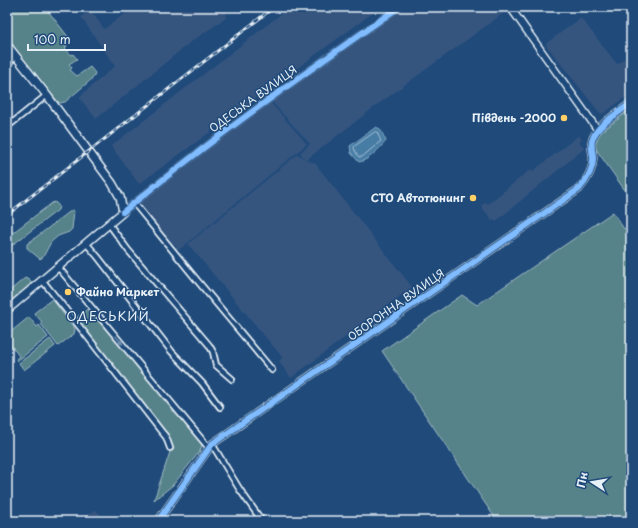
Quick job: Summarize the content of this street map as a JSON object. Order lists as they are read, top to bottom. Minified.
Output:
{"streets":{"main road":["ОДЕСЬКА ВУЛИЦЯ"],"street":["ОБОРОННА ВУЛИЦЯ"]},"districts":["ОДЕСЬКИЙ"],"places":["Південь -2000","СТО Автотюнинг","Файно Маркет"],"scale_bar":"100 m","north":"left"}
